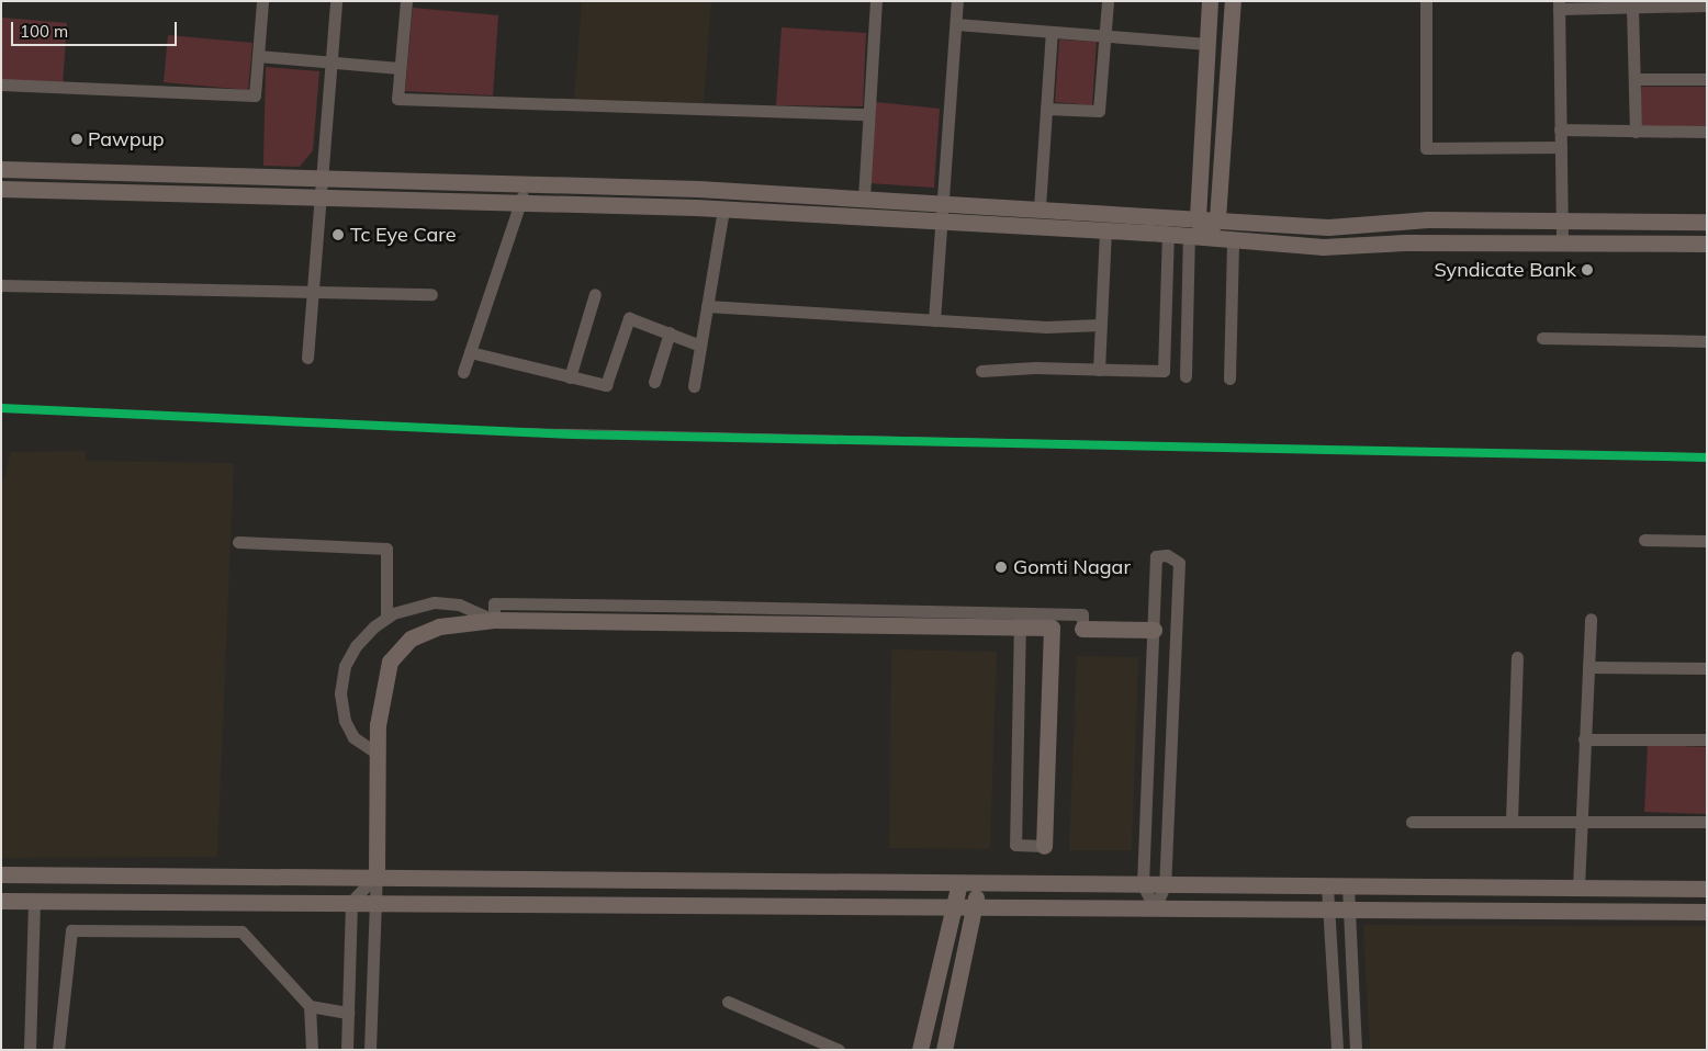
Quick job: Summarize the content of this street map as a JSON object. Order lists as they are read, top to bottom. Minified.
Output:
{"places":["Pawpup","Tc Eye Care","Syndicate Bank","Gomti Nagar"],"scale_bar":"100 m"}
